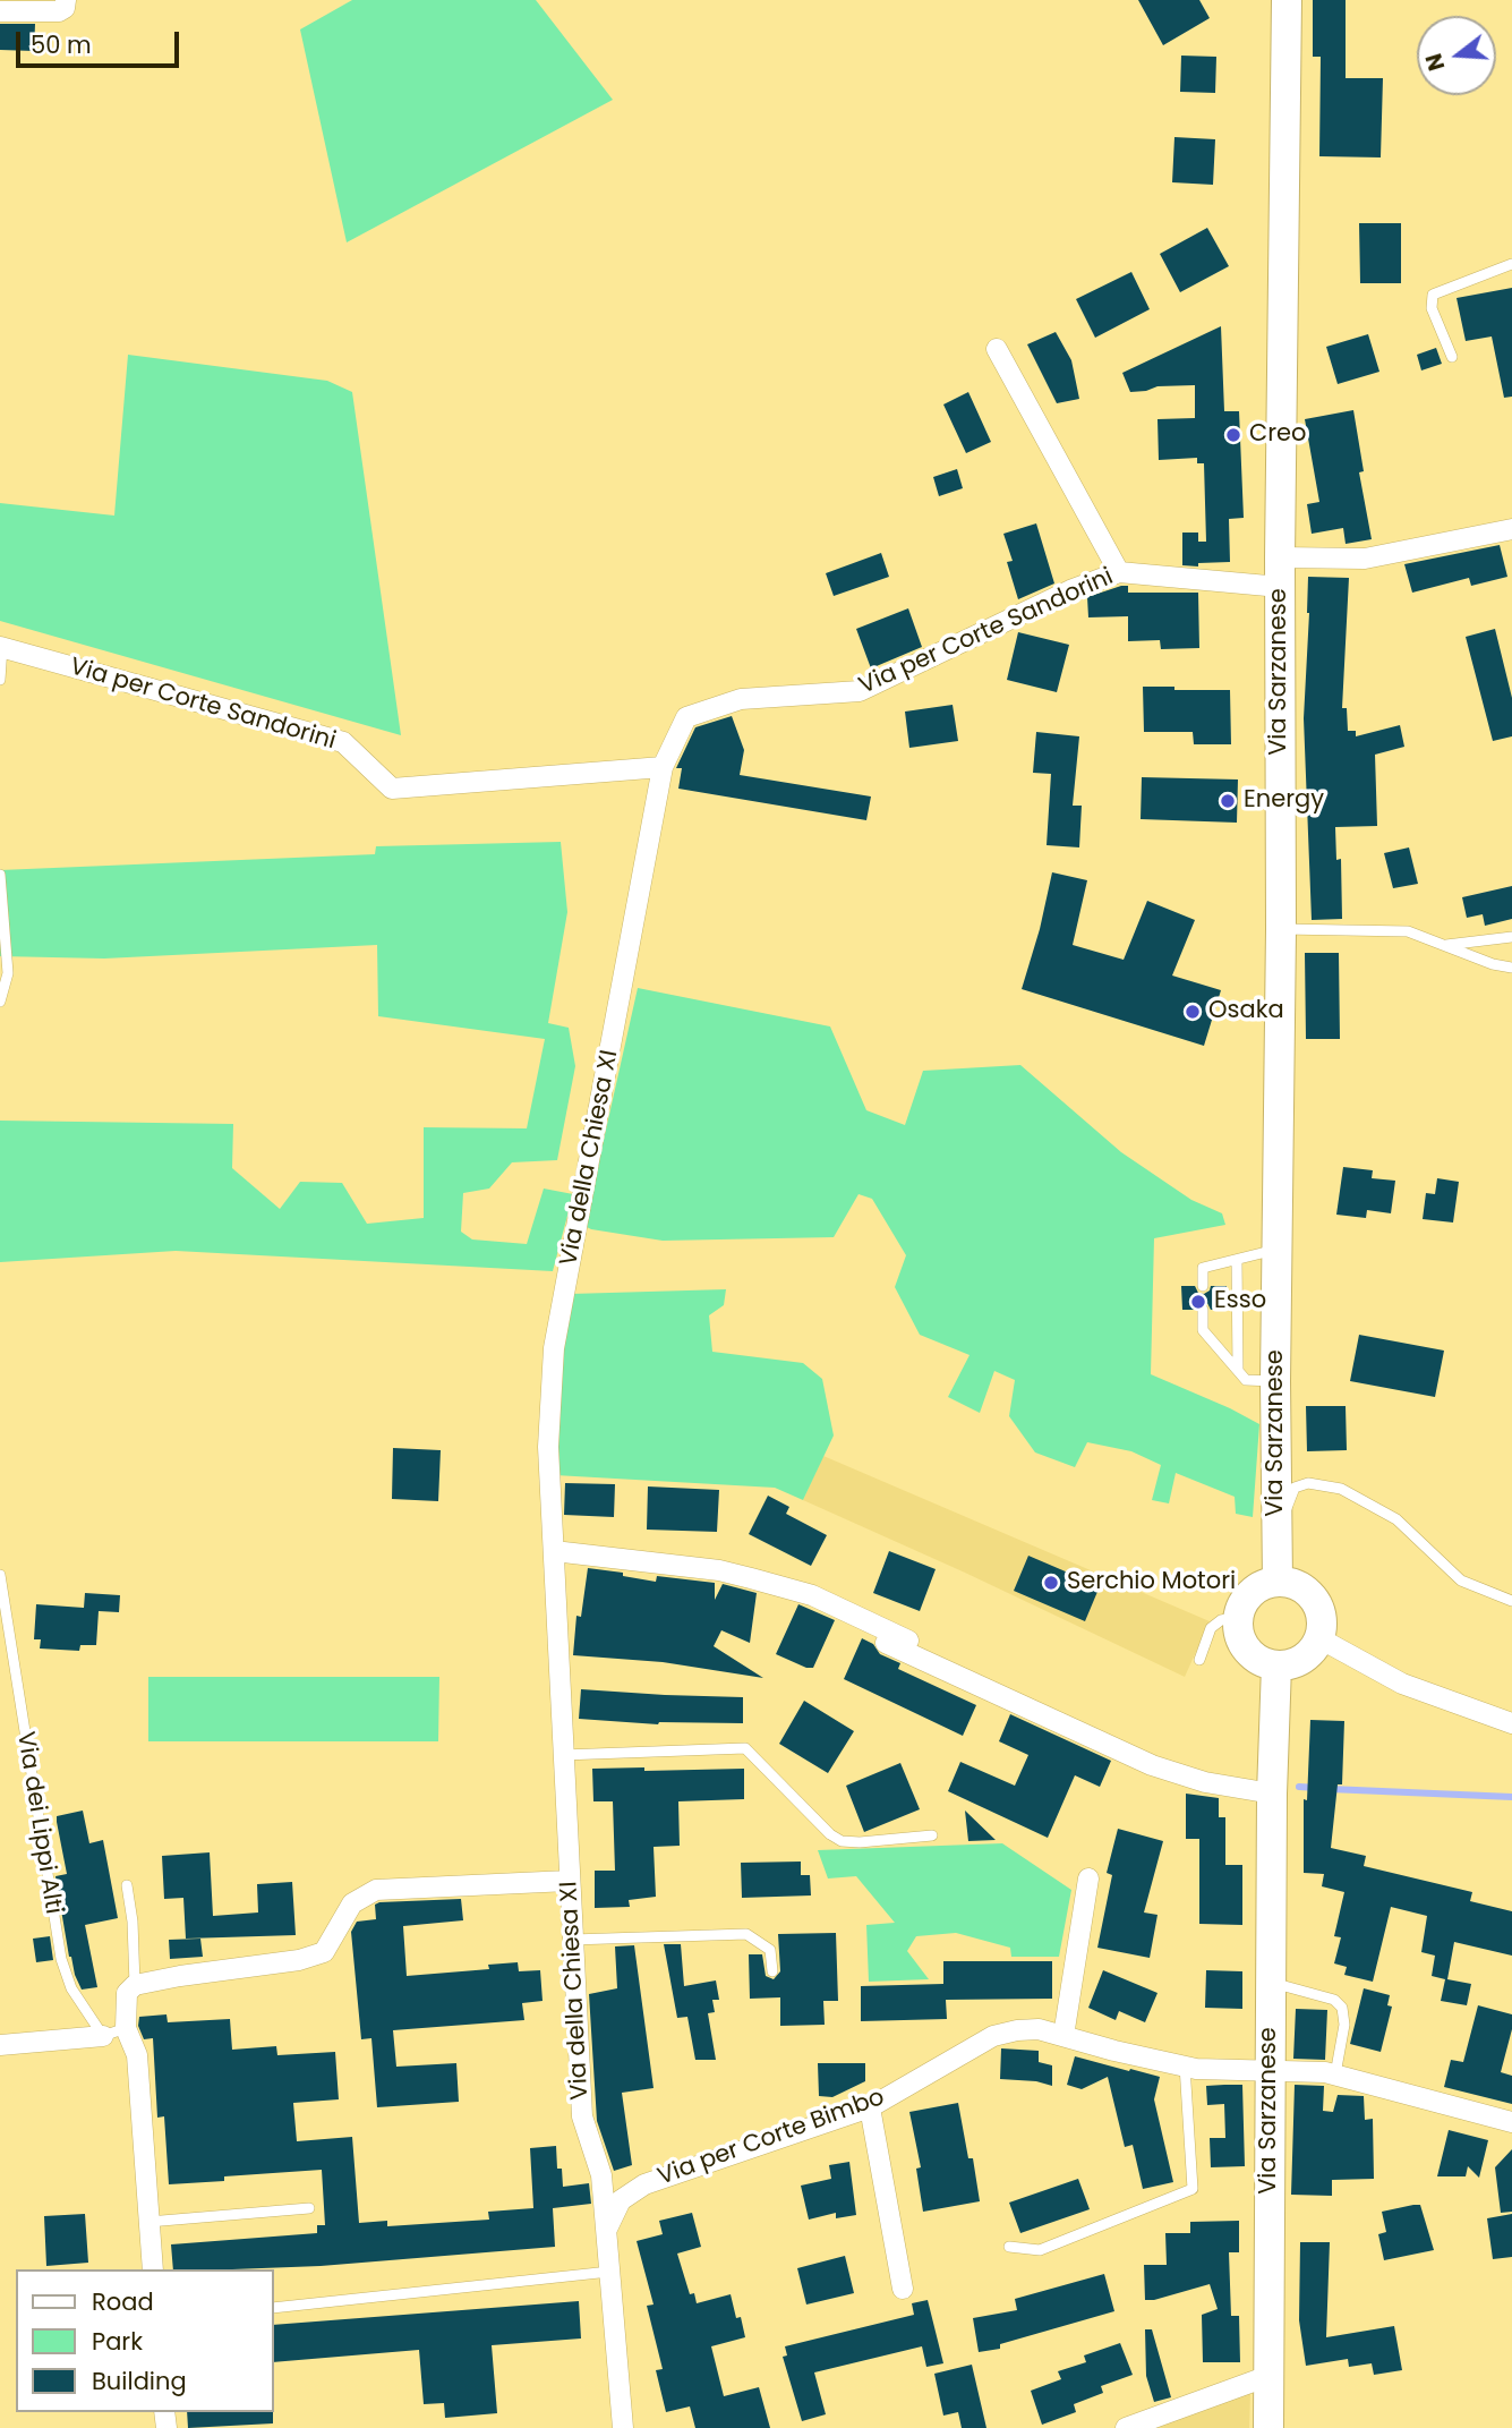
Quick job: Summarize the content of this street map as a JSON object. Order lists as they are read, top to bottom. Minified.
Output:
{"streets":{"main road":["Via Sarzanese"],"street":["Via per Corte Sandorini","Via della Chiesa XI","Via per Corte Bimbo"],"lane":["Via dei Lippi Alti"]},"crossings":[["Via per Corte Sandorini","Via Sarzanese"],["Via per Corte Sandorini","Via della Chiesa XI"],["Via Sarzanese","Via per Corte Bimbo"],["Via della Chiesa XI","Via per Corte Bimbo"]],"places":["Creo","Energy","Osaka","Esso","Serchio Motori"],"legend":["Road","Park","Building"],"scale_bar":"50 m","north":"left"}
